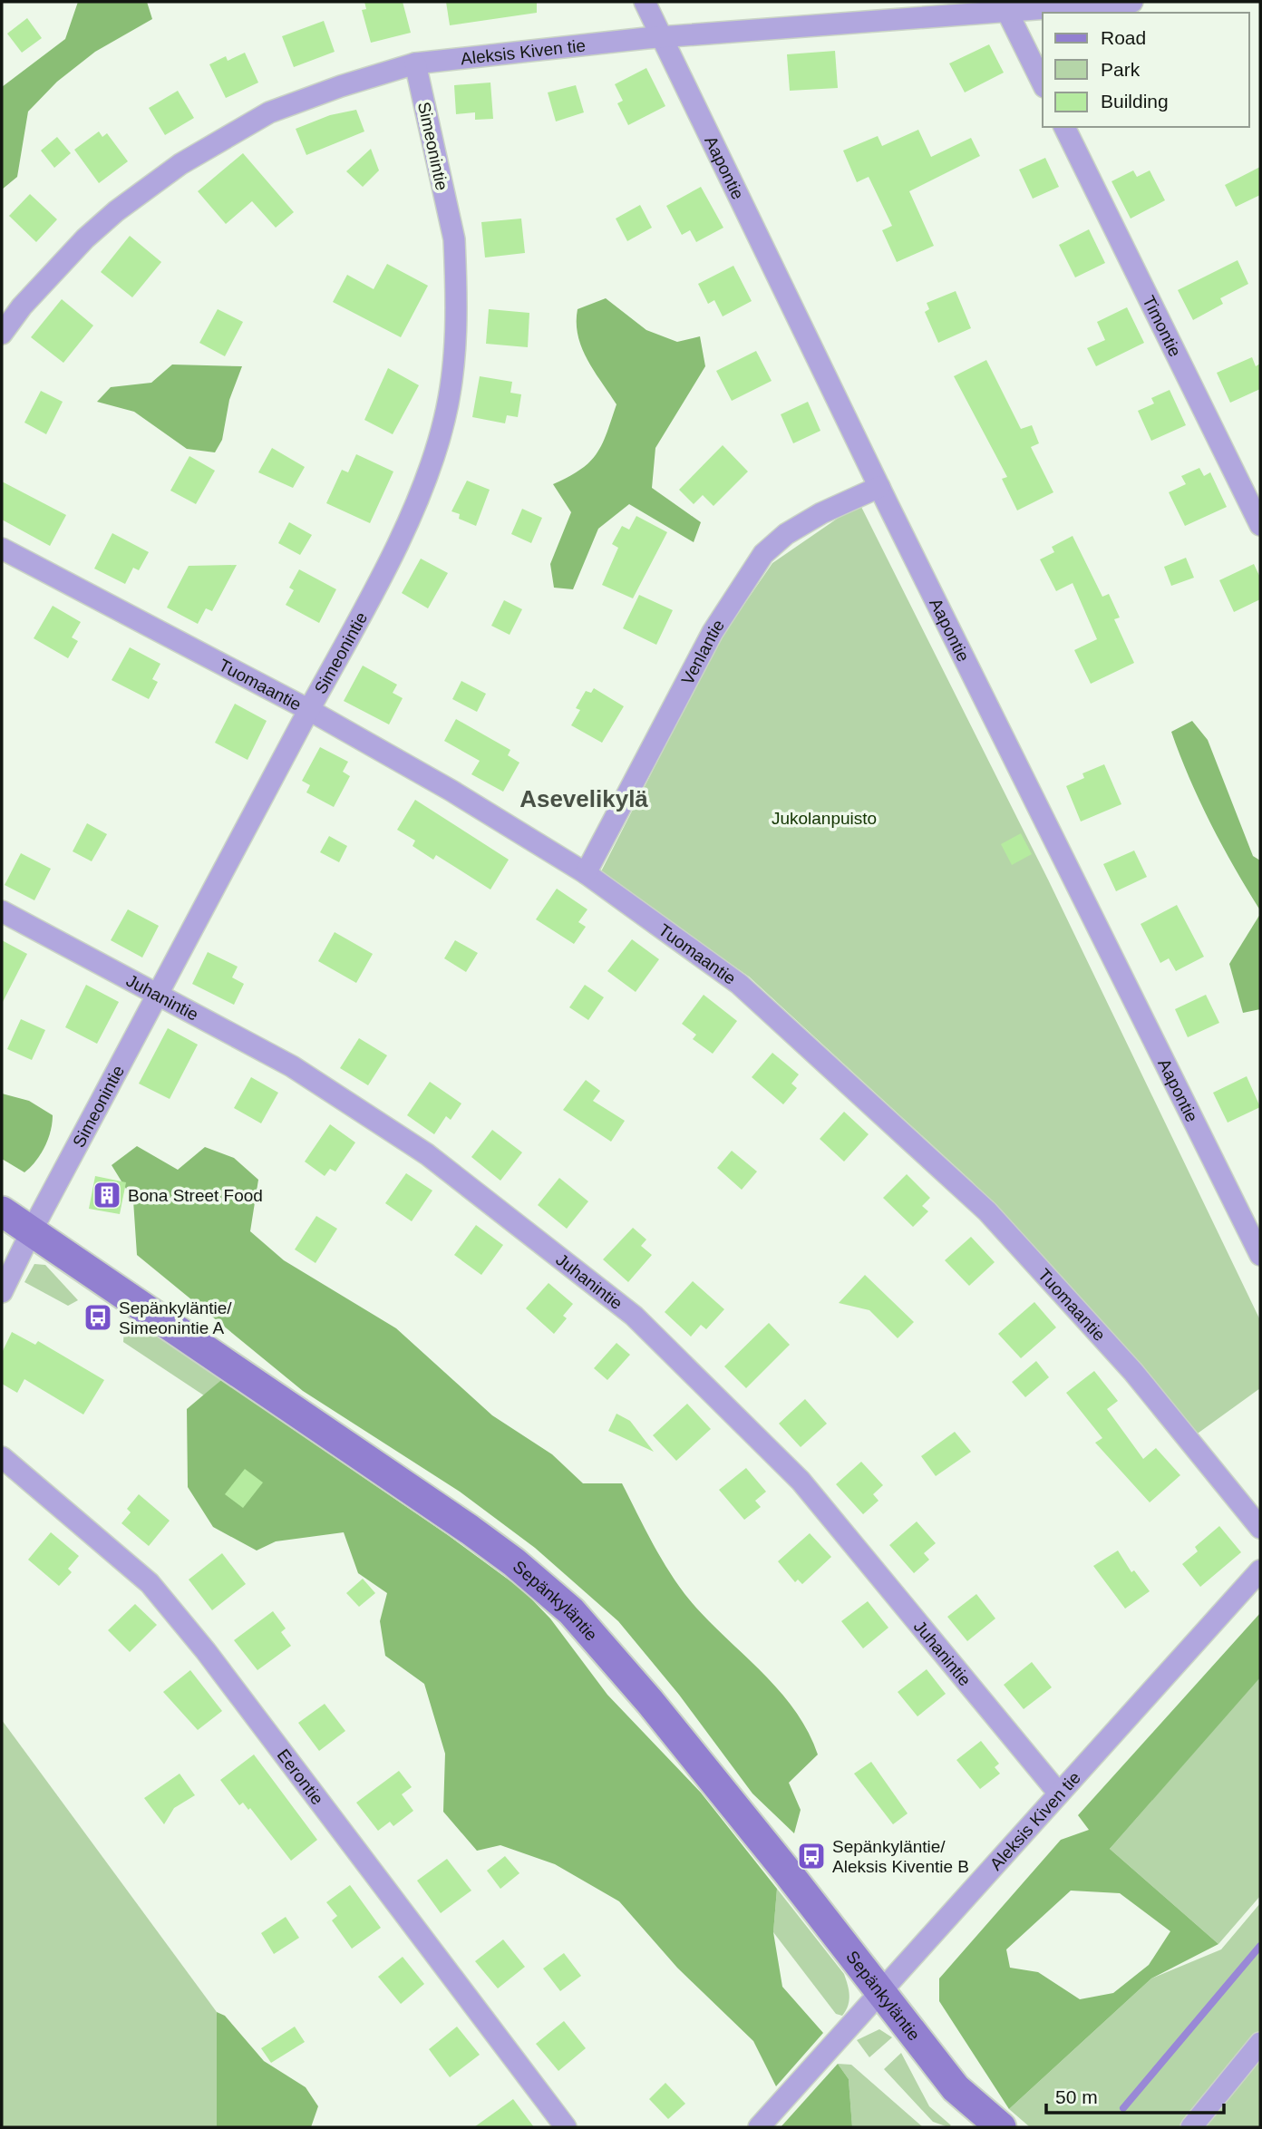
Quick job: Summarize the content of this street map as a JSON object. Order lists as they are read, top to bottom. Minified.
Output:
{"streets":{"main road":["Sepänkyläntie"],"street":["Aleksis Kiven tie","Simeonintie","Aapontie","Timontie","Venlantie","Tuomaantie","Juhanintie","Eerontie"]},"crossings":[["Aleksis Kiven tie","Simeonintie"],["Aleksis Kiven tie","Aapontie"],["Aleksis Kiven tie","Juhanintie"],["Aleksis Kiven tie","Sepänkyläntie"],["Simeonintie","Tuomaantie"],["Simeonintie","Juhanintie"],["Simeonintie","Sepänkyläntie"],["Aapontie","Venlantie"],["Venlantie","Tuomaantie"]],"districts":["Asevelikylä"],"parks":["Jukolanpuisto"],"places":{"building":["Bona Street Food"],"bus stop":["Sepänkyläntie/ Simeonintie A","Sepänkyläntie/ Aleksis Kiventie B"]},"legend":["Road","Park","Building"],"scale_bar":"50 m"}
